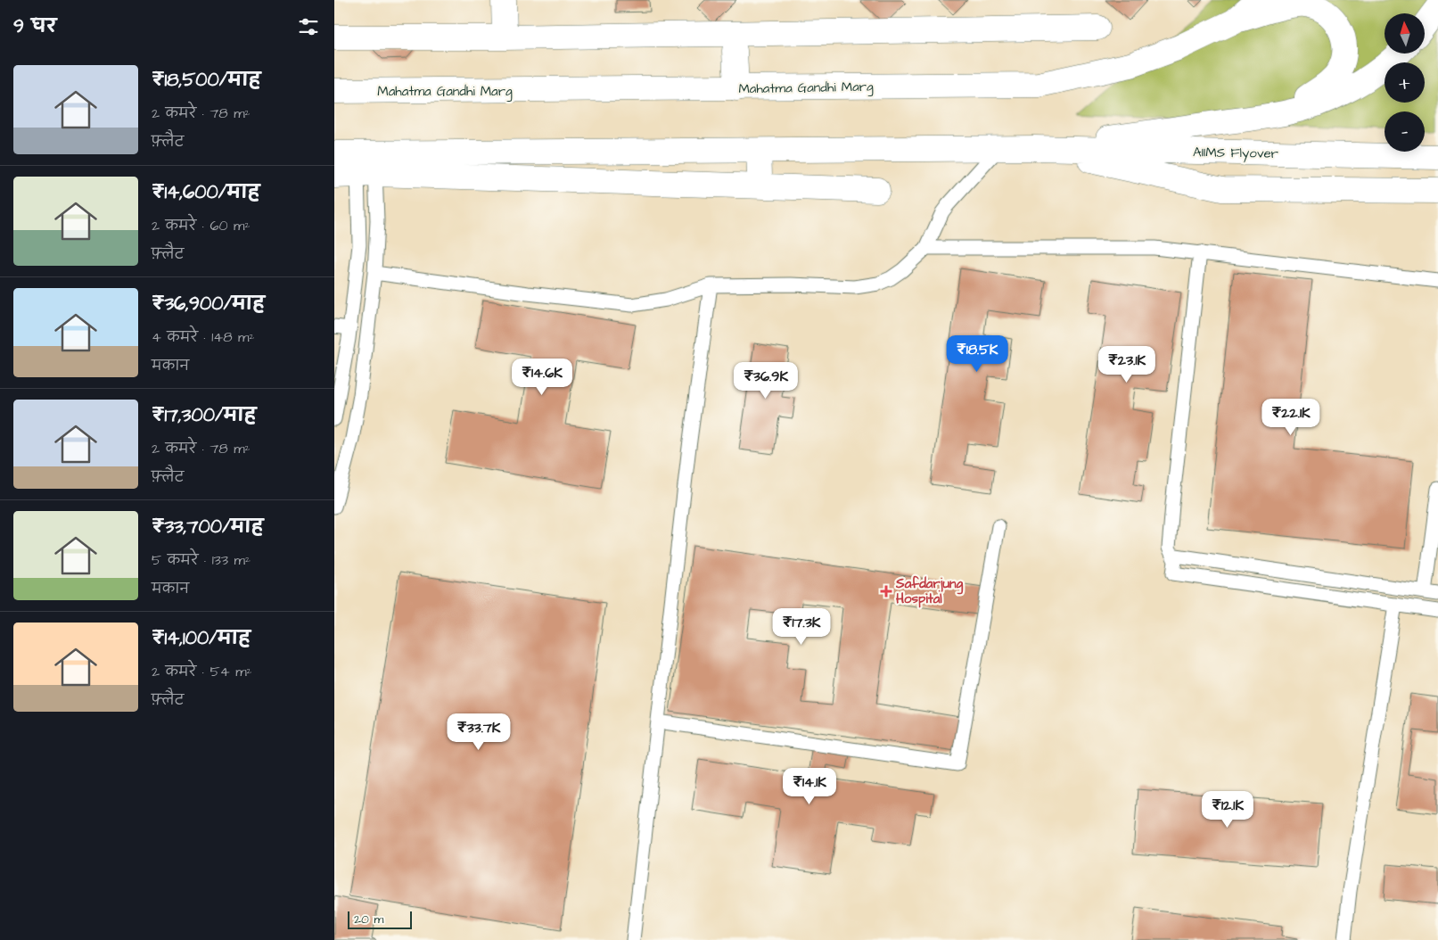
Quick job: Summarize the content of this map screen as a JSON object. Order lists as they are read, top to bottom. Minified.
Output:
{"streets":{"main road":["Mahatma Gandhi Marg","AIIMS Flyover"]},"places":{"health":["Safdarjung Hospital"]},"scale_bar":"20 m","north":"top","page":{"heading":"9 घर","map_buttons":["+","−"],"list":[{"name":"₹18,500/माह","note":"2 कमरे · 78 m² · फ़्लैट"},{"name":"₹14,600/माह","note":"2 कमरे · 60 m² · फ़्लैट"},{"name":"₹36,900/माह","note":"4 कमरे · 148 m² · मकान"},{"name":"₹17,300/माह","note":"2 कमरे · 78 m² · फ़्लैट"},{"name":"₹33,700/माह","note":"5 कमरे · 133 m² · मकान"},{"name":"₹14,100/माह","note":"2 कमरे · 54 m² · फ़्लैट"}],"price":["₹18.5K","₹23.1K","₹14.6K","₹36.9K","₹22.1K","₹17.3K","₹33.7K","₹14.1K","₹12.1K"],"scale":"20 m"}}
